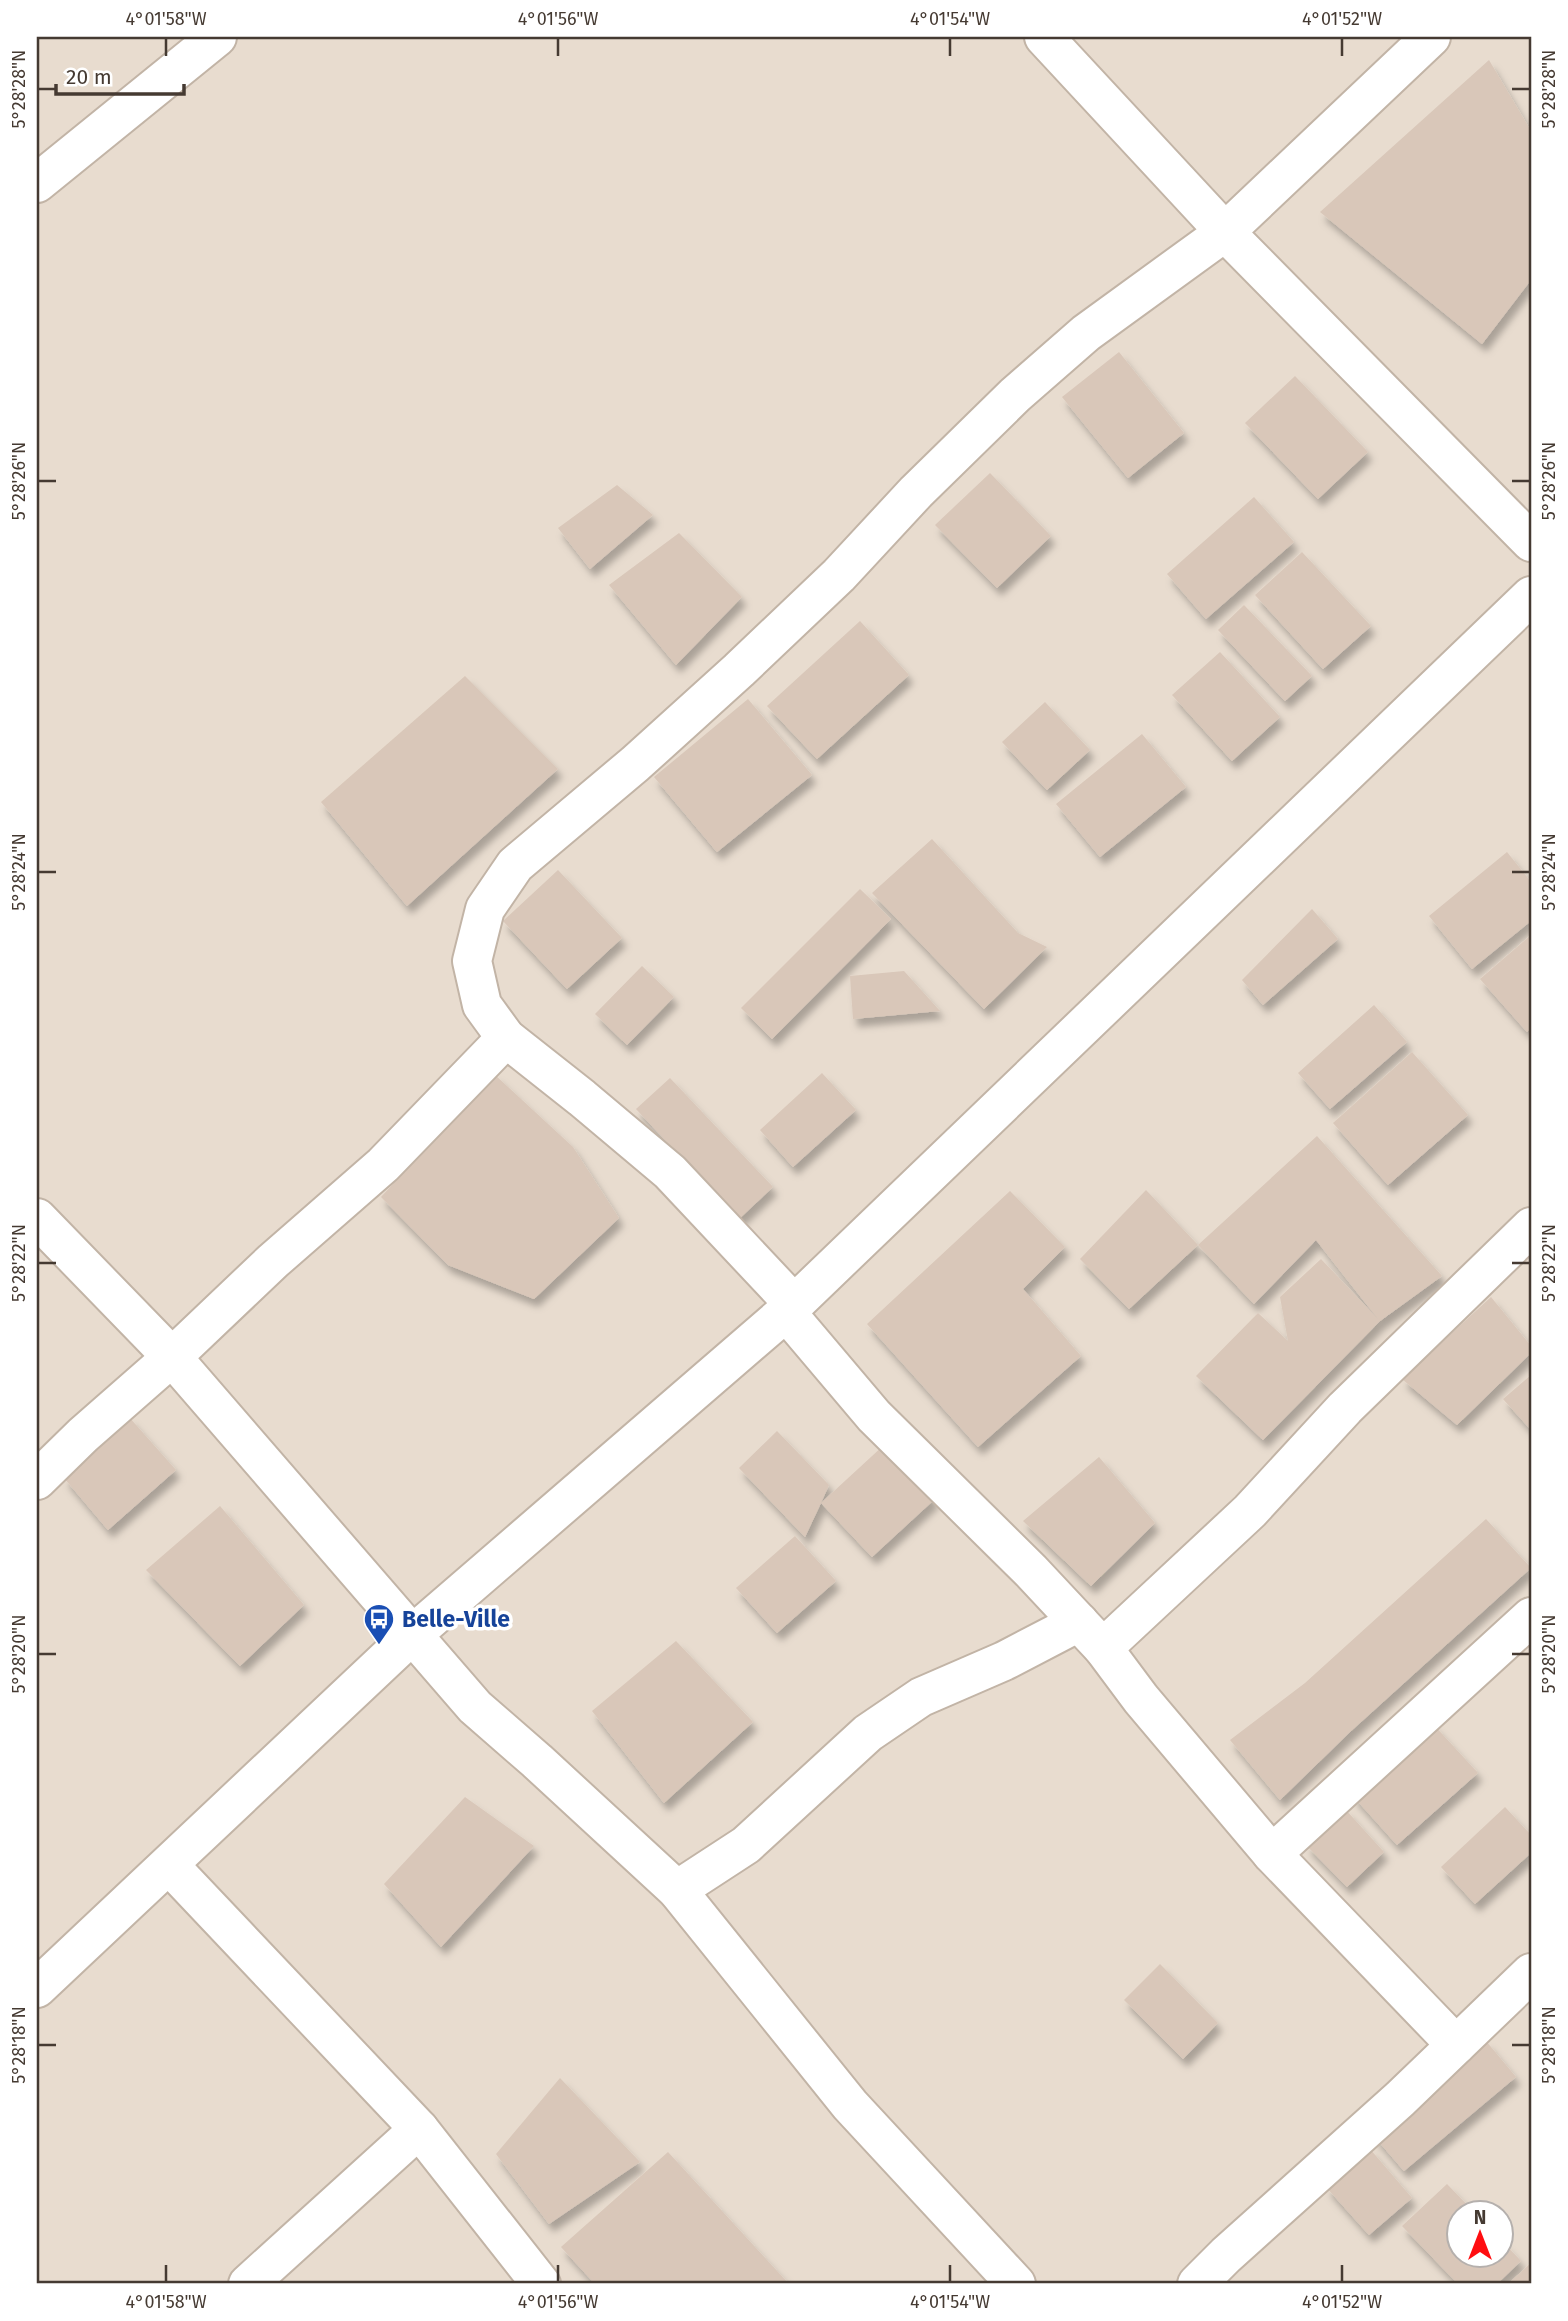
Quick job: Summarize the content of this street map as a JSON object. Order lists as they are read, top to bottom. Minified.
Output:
{"places":{"bus stop":["Belle-Ville"]},"scale_bar":"20 m","north":"top","coordinates":["4°01'58\"W","4°01'56\"W","4°01'54\"W","4°01'52\"W","5°28'28\"N","5°28'26\"N","5°28'24\"N","5°28'22\"N","5°28'20\"N","5°28'18\"N"]}
